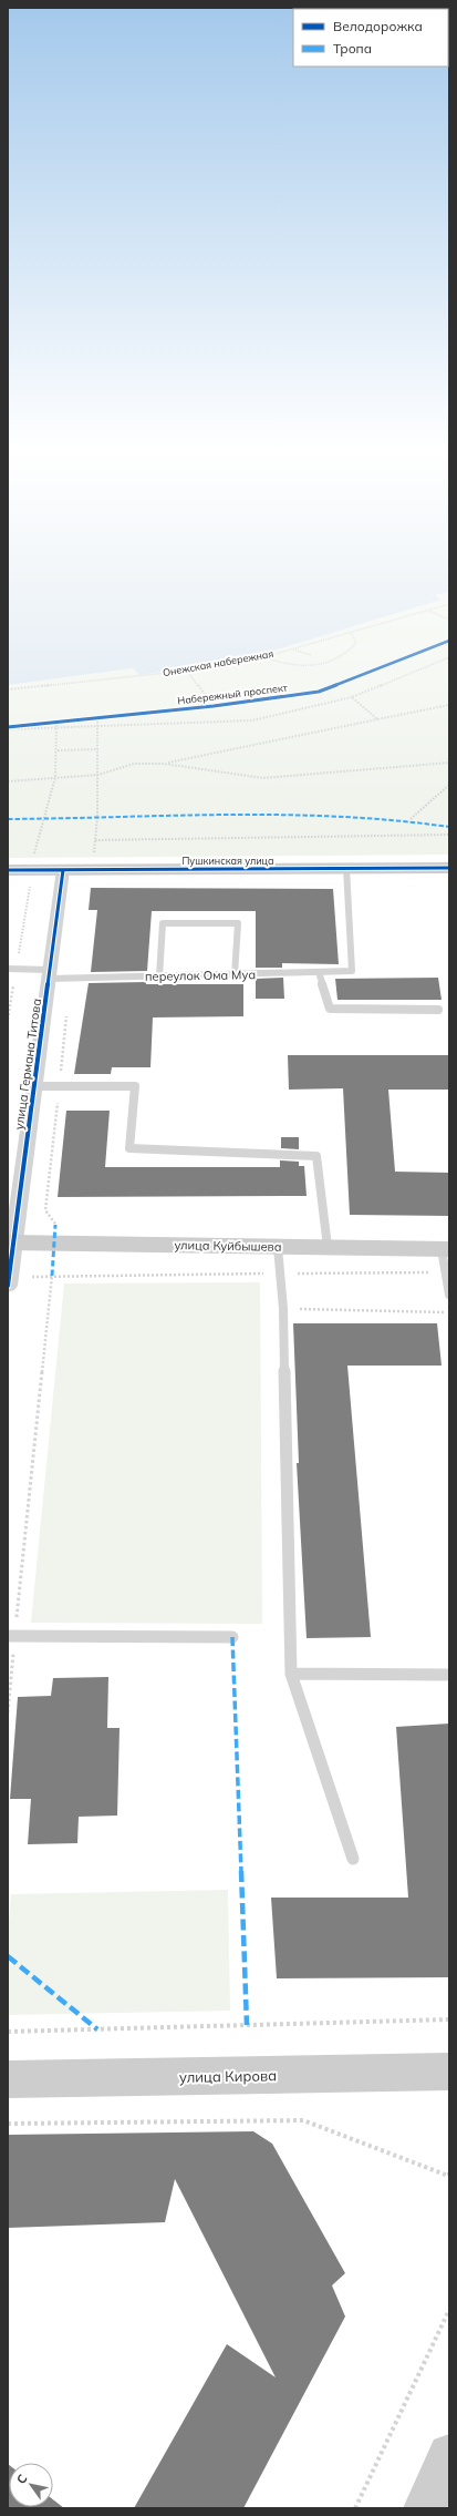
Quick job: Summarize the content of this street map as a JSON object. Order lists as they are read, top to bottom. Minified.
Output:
{"streets":{"main road":["Пушкинская улица","улица Куйбышева","улица Кирова"],"street":["улица Германа Титова"],"lane":["переулок Ома Муа"],"path":["Онежская набережная"],"cycle path":["Набережный проспект"]},"crossings":[["Пушкинская улица","переулок Ома Муа"],["Пушкинская улица","улица Германа Титова"],["переулок Ома Муа","улица Германа Титова"],["улица Германа Титова","улица Куйбышева"]],"legend":["Велодорожка","Тропа"],"north":"top left"}
